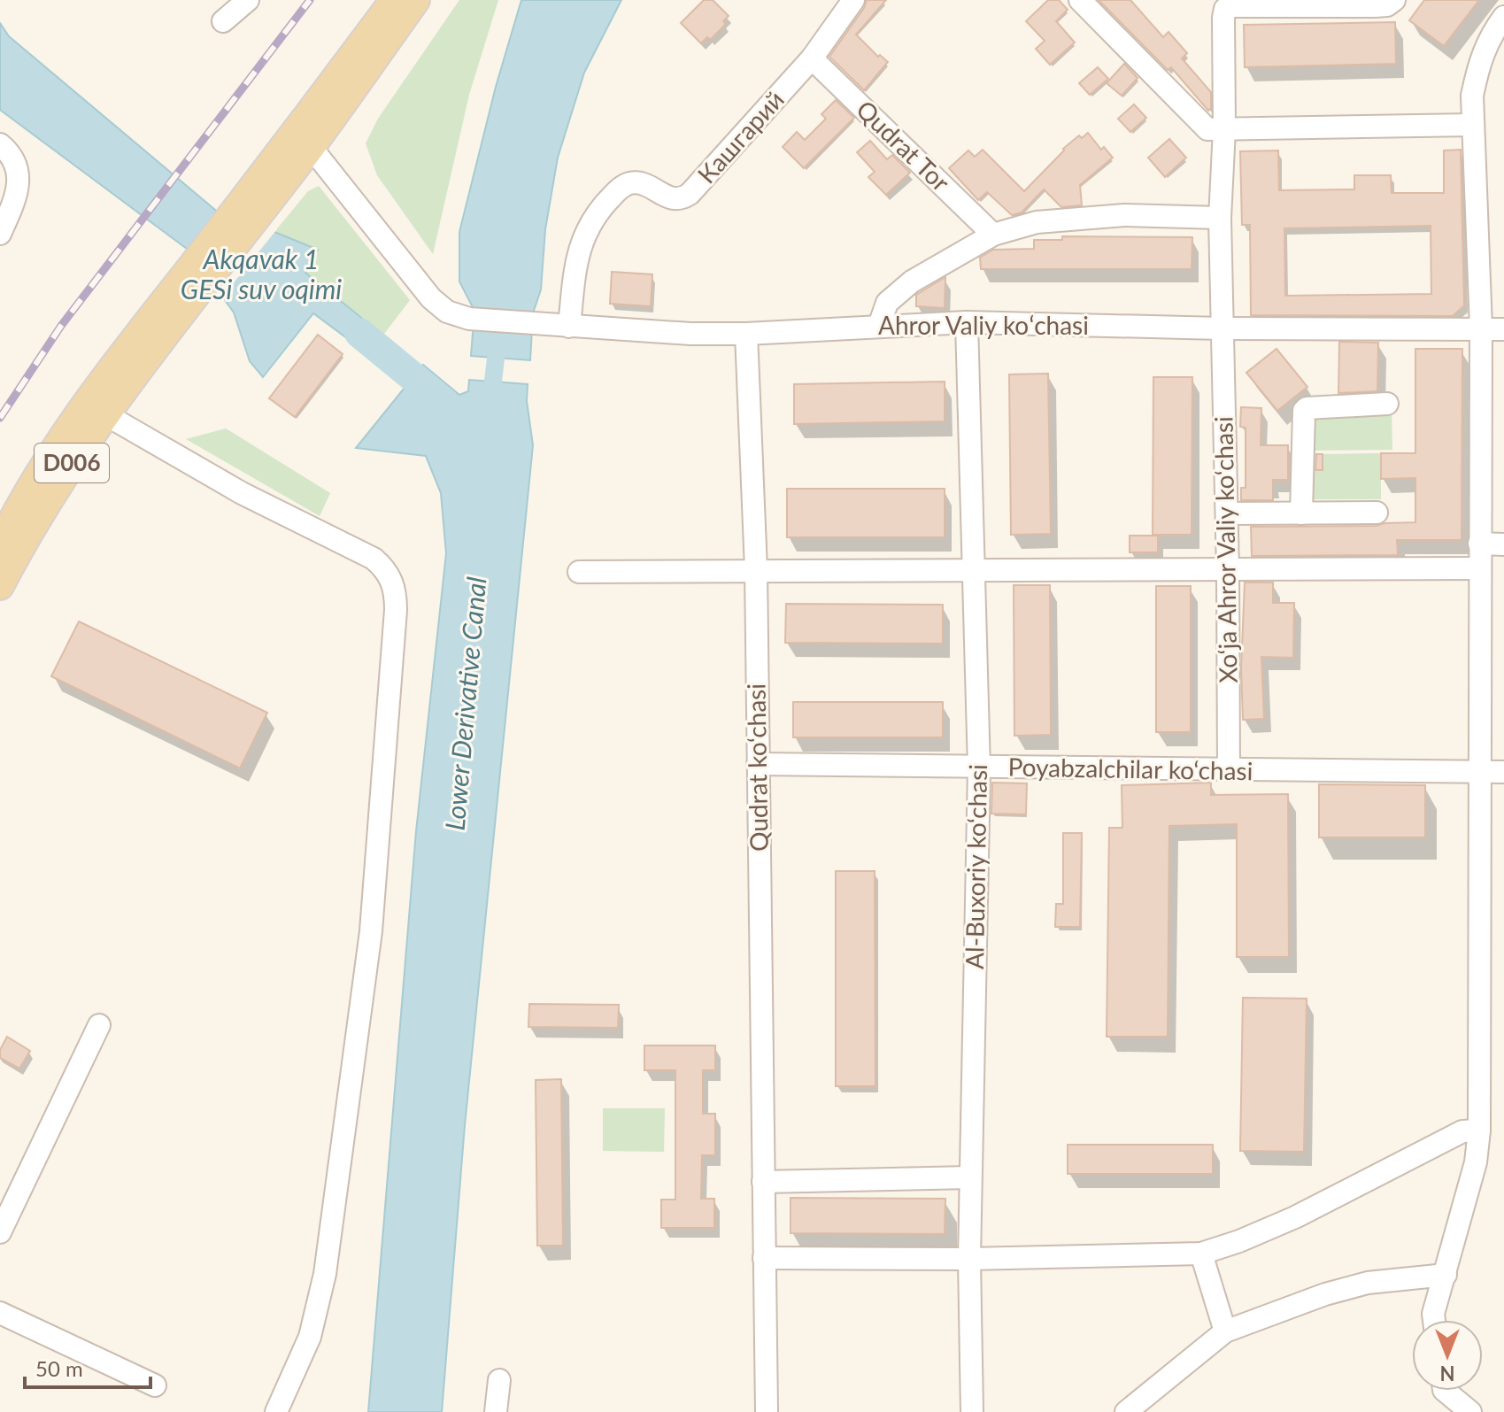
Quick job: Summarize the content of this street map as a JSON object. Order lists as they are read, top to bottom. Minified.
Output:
{"streets":{"main road":["D006"],"street":["Кашгарий","Qudrat Tor","Ahror Valiy koʻchasi","Xo‘ja Ahror Valiy ko‘chasi","Qudrat ko‘chasi","Poyabzalchilar ko‘chasi","Al-Buxoriy ko‘chasi"]},"crossings":[["Кашгарий","Qudrat Tor"],["Ahror Valiy koʻchasi","Xo‘ja Ahror Valiy ko‘chasi"],["Ahror Valiy koʻchasi","Qudrat ko‘chasi"],["Ahror Valiy koʻchasi","Al-Buxoriy ko‘chasi"],["Xo‘ja Ahror Valiy ko‘chasi","Poyabzalchilar ko‘chasi"],["Qudrat ko‘chasi","Poyabzalchilar ko‘chasi"],["Poyabzalchilar ko‘chasi","Al-Buxoriy ko‘chasi"]],"water":["Akqavak 1 GESi suv oqimi","Lower Derivative Canal"],"scale_bar":"50 m","north":"bottom"}
